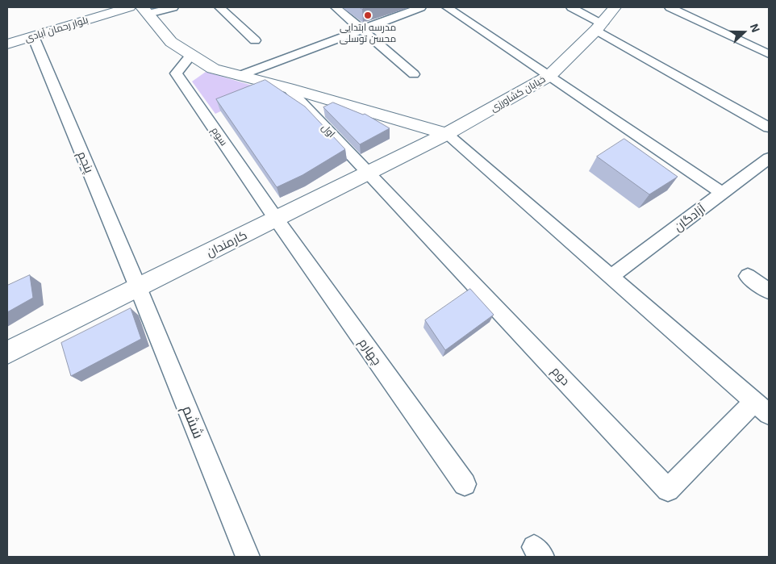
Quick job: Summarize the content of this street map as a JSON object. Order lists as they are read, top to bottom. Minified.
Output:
{"streets":{"street":["بلوار رحمان آبادی","خیابان کشاورزی","اول","سوم","پنجم","آزادگان","کارمندان","چهارم","دوم","ششم"]},"crossings":[["بلوار رحمان آبادی","پنجم"],["خیابان کشاورزی","کارمندان"],["اول","کارمندان"],["اول","دوم"],["سوم","کارمندان"],["سوم","چهارم"],["پنجم","کارمندان"],["پنجم","ششم"],["کارمندان","چهارم"],["کارمندان","دوم"],["کارمندان","ششم"]],"places":["مدرسه ابتدایی محسن توسلی"],"north":"right"}
